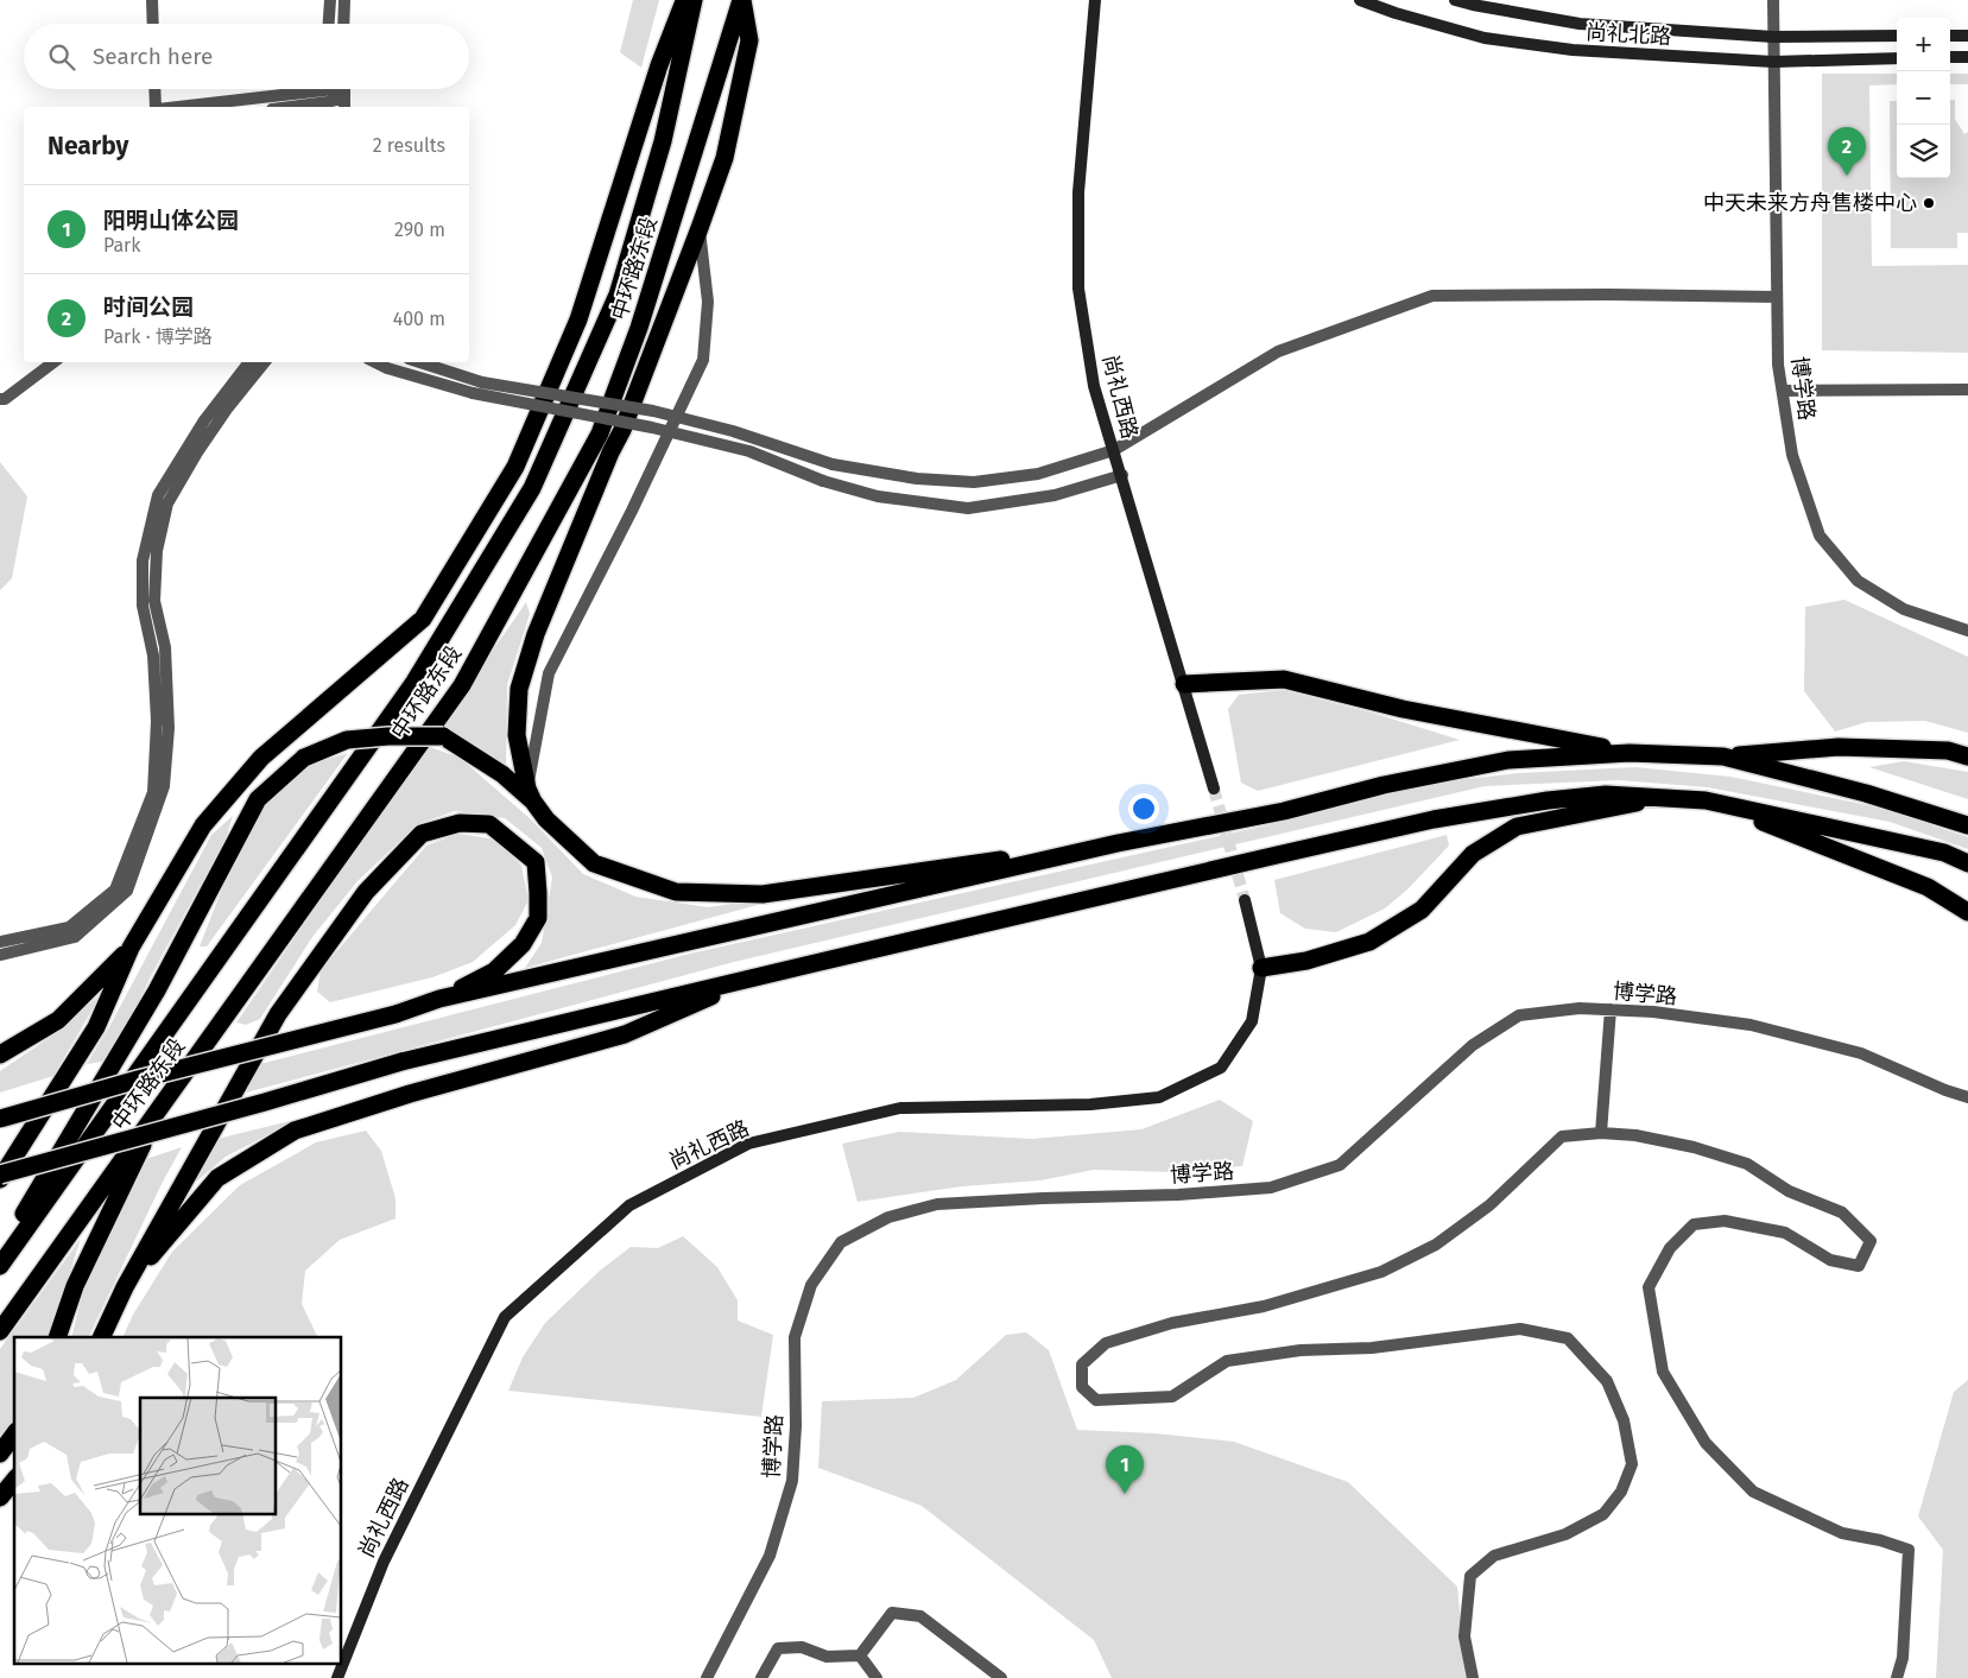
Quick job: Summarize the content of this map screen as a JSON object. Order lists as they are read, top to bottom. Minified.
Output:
{"streets":{"highway":["中环路东段"],"street":["尚礼北路","博学路","尚礼西路"]},"crossings":[["尚礼北路","博学路"]],"places":["中天未来方舟售楼中心"],"page":{"map_buttons":["+","−"],"search":"Search here","heading":["Nearby","2 results"],"pins":["2","1"],"list":[{"mark":"1","name":"阳明山体公园","note":"Park","value":"290 m"},{"mark":"2","name":"时间公园","note":"Park · 博学路","value":"400 m"}]}}
